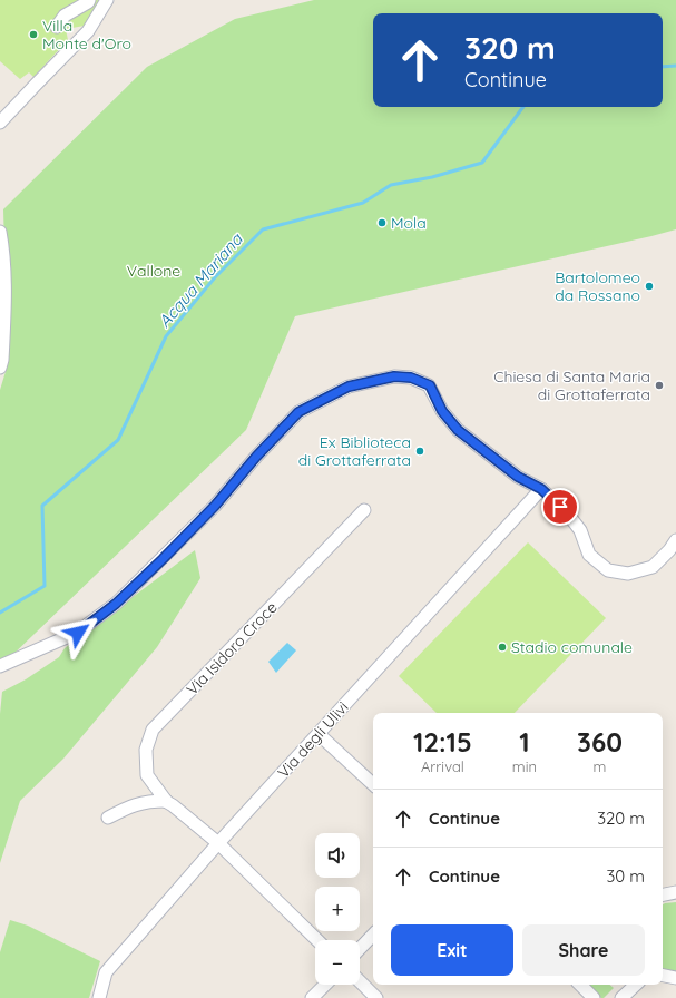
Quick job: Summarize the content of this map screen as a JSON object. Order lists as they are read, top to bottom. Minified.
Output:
{"streets":{"street":["Via Isidoro Croce","Via degli Ulivi"]},"crossings":[["Via Isidoro Croce","Via degli Ulivi"]],"water":["Acqua Mariana"],"parks":["Vallone"],"places":["Villa Monte d'Oro","Mola","Bartolomeo da Rossano","Chiesa di Santa Maria di Grottaferrata","Ex Biblioteca di Grottaferrata","Stadio comunale"],"page":{"turn":["320 m","Continue"],"eta":["12:15","Arrival","1","min","360","m"],"list":[{"name":"Continue","value":"320 m"},{"name":"Continue","value":"30 m"}],"map_buttons":["+","−"],"buttons":["Exit","Share"]}}
